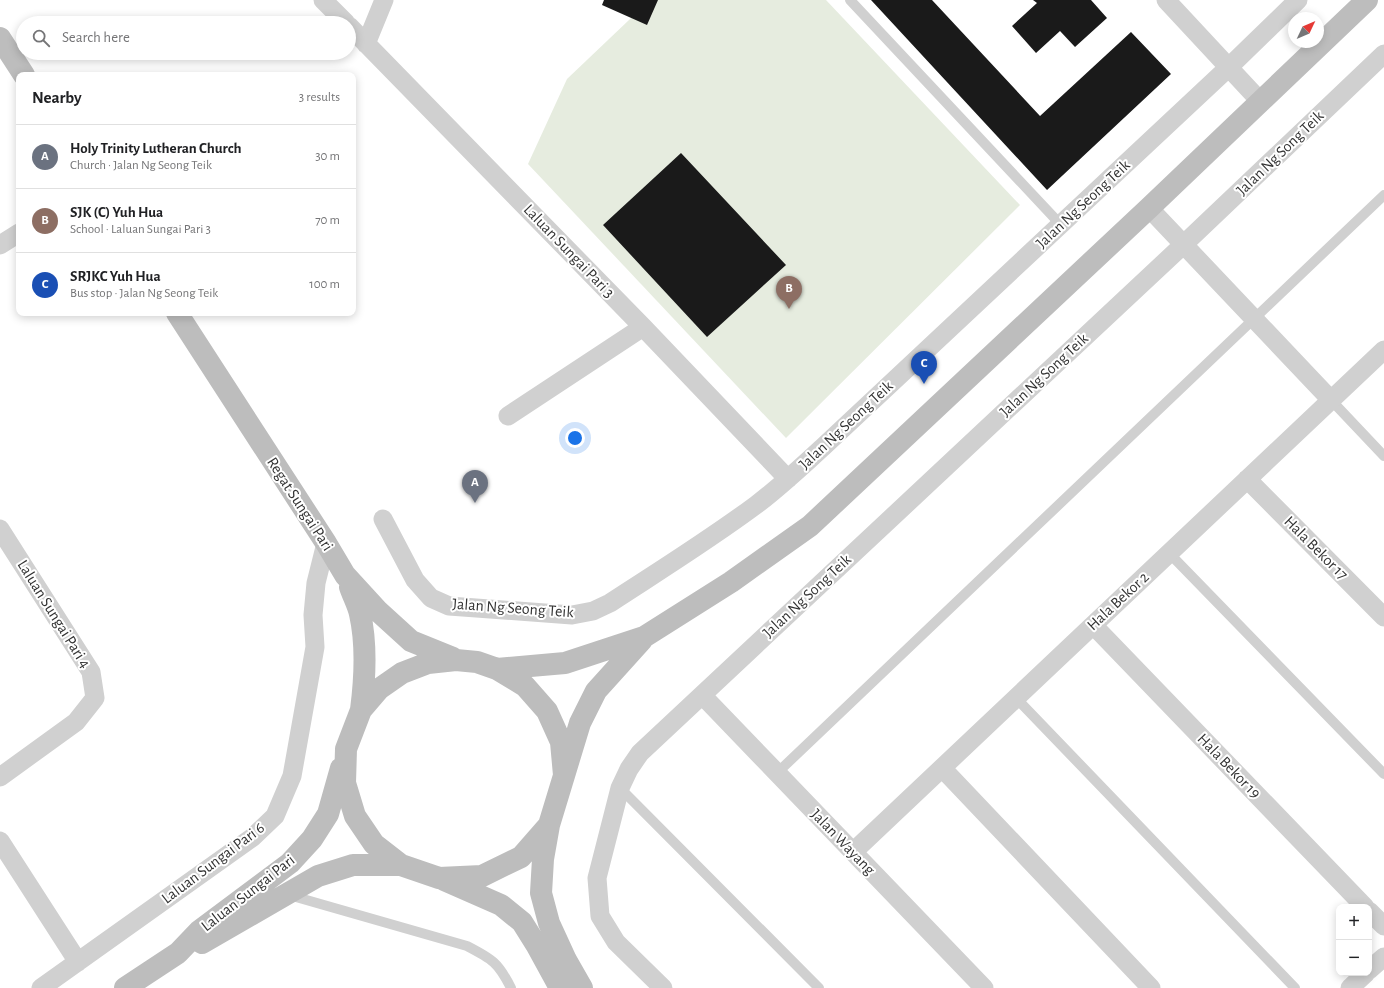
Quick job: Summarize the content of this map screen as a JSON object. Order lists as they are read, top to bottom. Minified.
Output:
{"streets":{"main road":["Regat Sungai Pari","Laluan Sungai Pari"],"street":["Jalan Ng Song Teik","Jalan Ng Seong Teik","Laluan Sungai Pari 3","Hala Bekor 17","Hala Bekor 2","Laluan Sungai Pari 4","Hala Bekor 19","Jalan Wayang","Laluan Sungai Pari 6"]},"crossings":[["Jalan Ng Song Teik","Jalan Wayang"],["Jalan Ng Seong Teik","Laluan Sungai Pari 3"],["Regat Sungai Pari","Laluan Sungai Pari 6"],["Hala Bekor 17","Hala Bekor 2"],["Hala Bekor 2","Hala Bekor 19"],["Hala Bekor 2","Jalan Wayang"]],"north":"top right","page":{"search":"Search here","heading":["Nearby","3 results"],"list":[{"mark":"A","name":"Holy Trinity Lutheran Church","note":"Church · Jalan Ng Seong Teik","value":"30 m"},{"mark":"B","name":"SJK (C) Yuh Hua","note":"School · Laluan Sungai Pari 3","value":"70 m"},{"mark":"C","name":"SRJKC Yuh Hua","note":"Bus stop · Jalan Ng Seong Teik","value":"100 m"}],"pins":["B","C","A"],"map_buttons":["+","−"]}}
